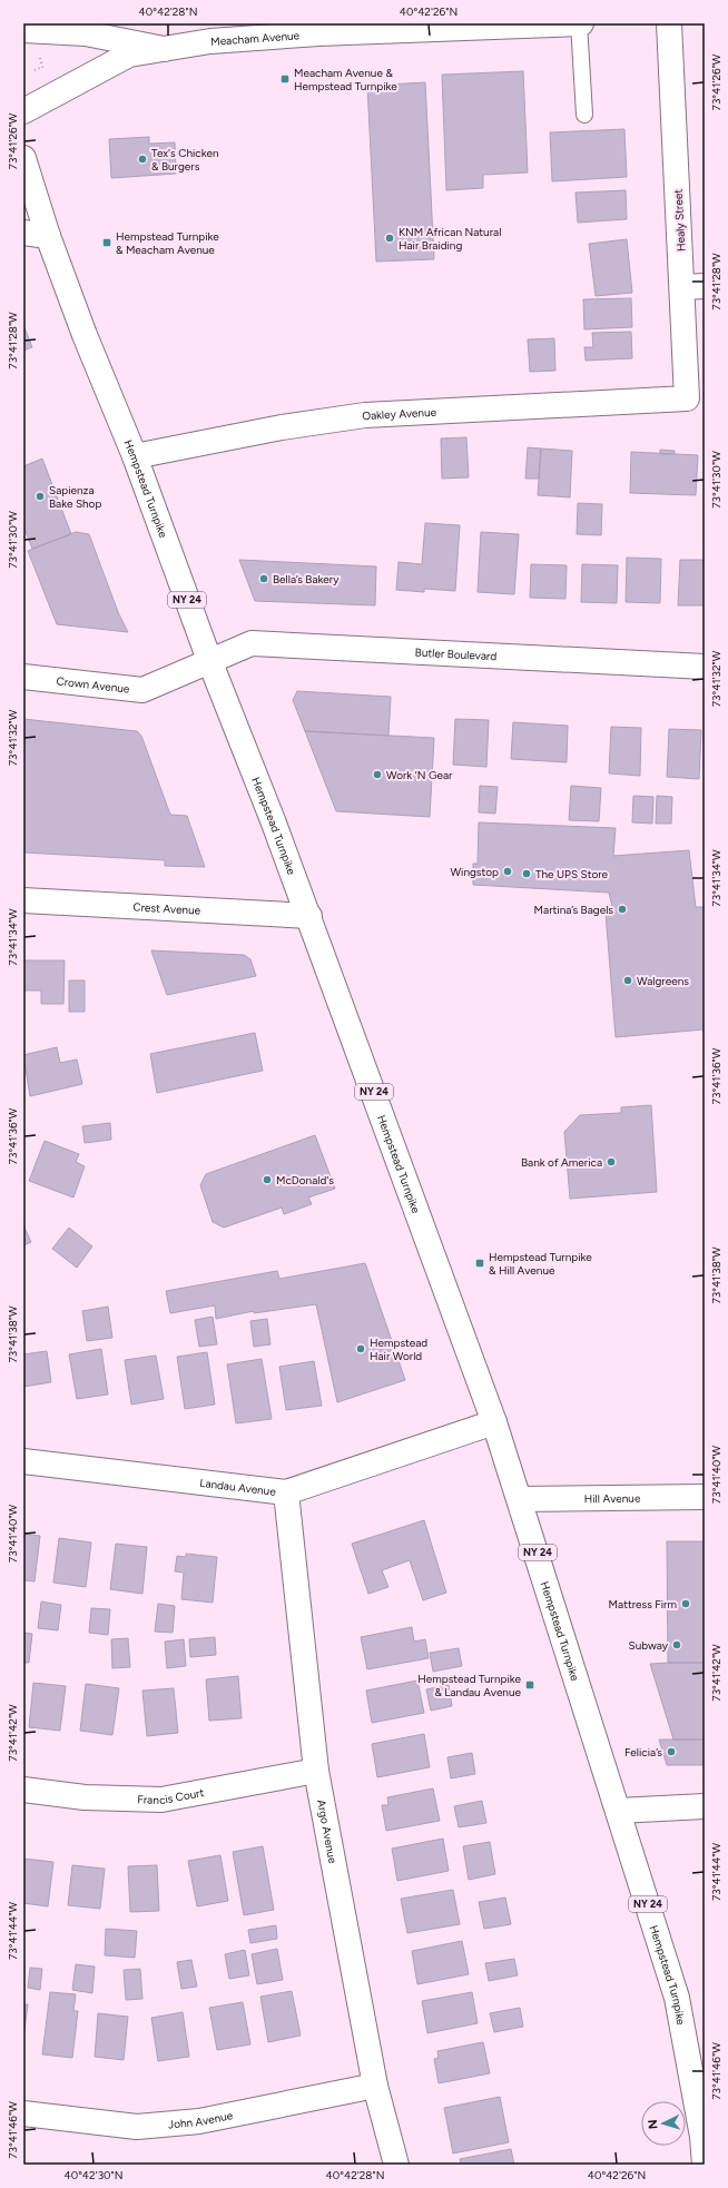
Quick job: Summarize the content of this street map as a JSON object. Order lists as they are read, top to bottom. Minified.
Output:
{"streets":{"street":["Meacham Avenue","Healy Street","Oakley Avenue","Hempstead Turnpike","NY 24","Butler Boulevard","Crown Avenue","Crest Avenue","Landau Avenue","Hill Avenue","Francis Court","Argo Avenue","John Avenue"]},"crossings":[["Healy Street","Oakley Avenue"],["Oakley Avenue","Hempstead Turnpike"],["Hempstead Turnpike","Butler Boulevard"],["Hempstead Turnpike","Crown Avenue"],["Hempstead Turnpike","Crest Avenue"],["Hempstead Turnpike","Landau Avenue"],["Hempstead Turnpike","Hill Avenue"],["Butler Boulevard","Crown Avenue"],["Landau Avenue","Argo Avenue"],["Francis Court","Argo Avenue"],["Argo Avenue","John Avenue"]],"places":{"transit":["Meacham Avenue & Hempstead Turnpike","Hempstead Turnpike & Meacham Avenue","Hempstead Turnpike & Hill Avenue","Hempstead Turnpike & Landau Avenue"],"other":["Tex's Chicken & Burgers","KNM African Natural Hair Braiding","Sapienza Bake Shop","Bella’s Bakery","Work 'N Gear","Wingstop","The UPS Store","Martina’s Bagels","Walgreens","Bank of America","McDonald's","Hempstead Hair World","Mattress Firm","Subway","Felicia’s"]},"north":"left","coordinates":["40°42'28\"N","40°42'26\"N","73°41'26\"W","73°41'28\"W","73°41'30\"W","73°41'32\"W","73°41'34\"W","73°41'36\"W","73°41'38\"W","73°41'40\"W","73°41'42\"W","73°41'44\"W","73°41'46\"W","40°42'30\"N"]}
